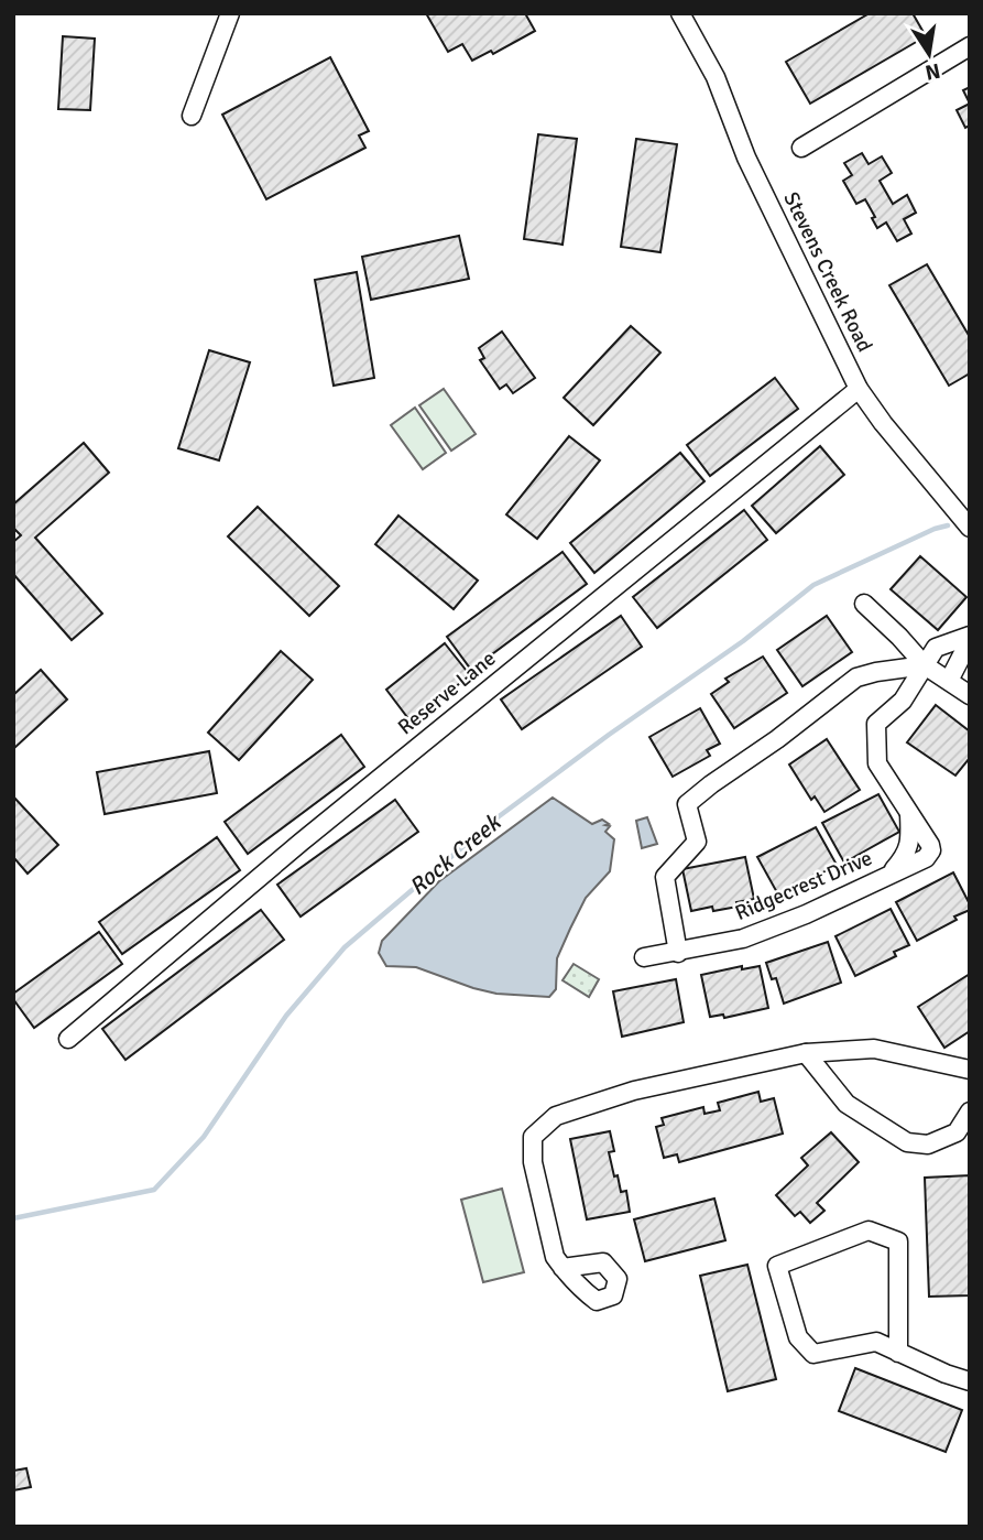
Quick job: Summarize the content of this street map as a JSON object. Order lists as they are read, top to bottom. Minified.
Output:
{"streets":{"street":["Stevens Creek Road","Reserve Lane","Ridgecrest Drive"]},"crossings":[["Stevens Creek Road","Reserve Lane"]],"water":["Rock Creek"],"north":"bottom"}
